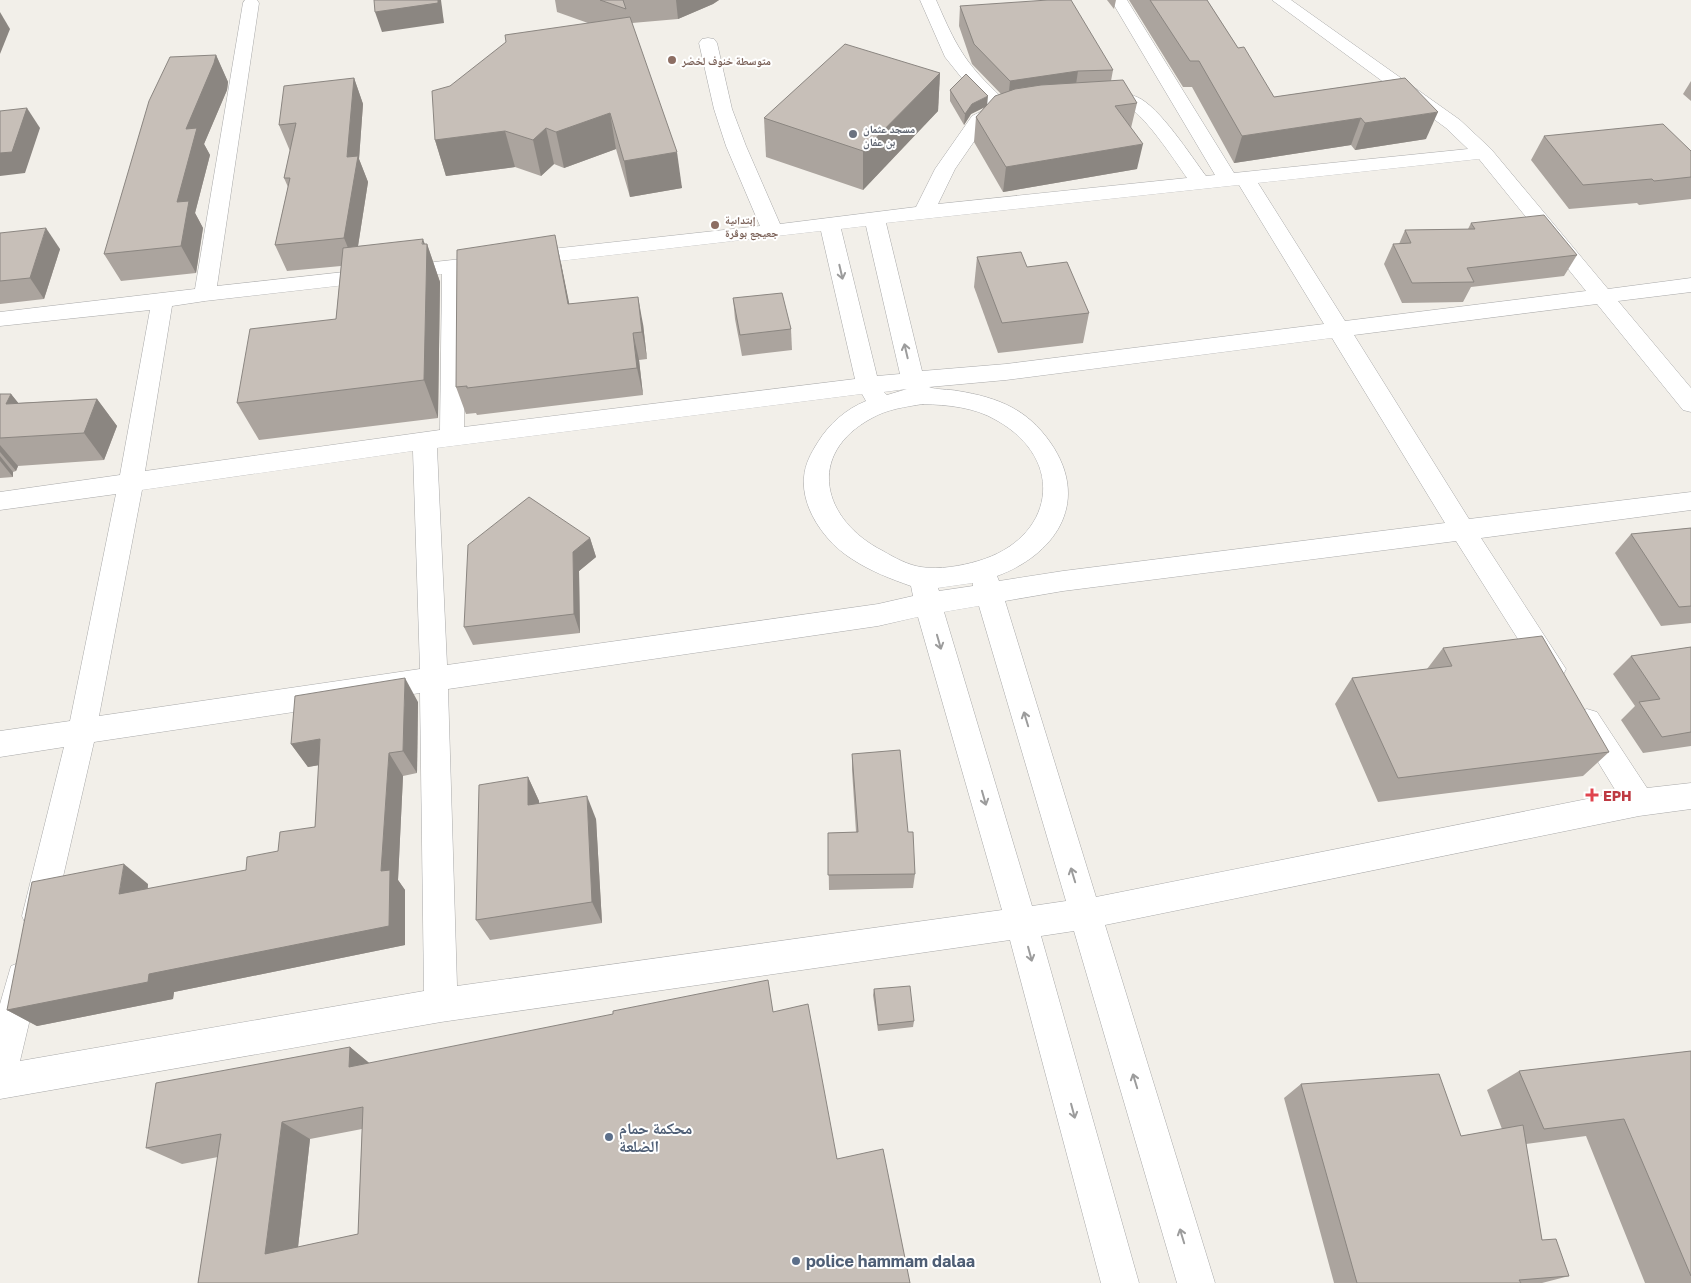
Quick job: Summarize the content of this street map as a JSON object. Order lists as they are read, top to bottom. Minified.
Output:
{"places":{"other":["متوسطة خنوف لخضر","مسجد عثمان بن عفان","إبتداىية جعيجع بوڨرة","محكمة حمام الضلعة","police hammam dalaa"],"health":["EPH"]}}
